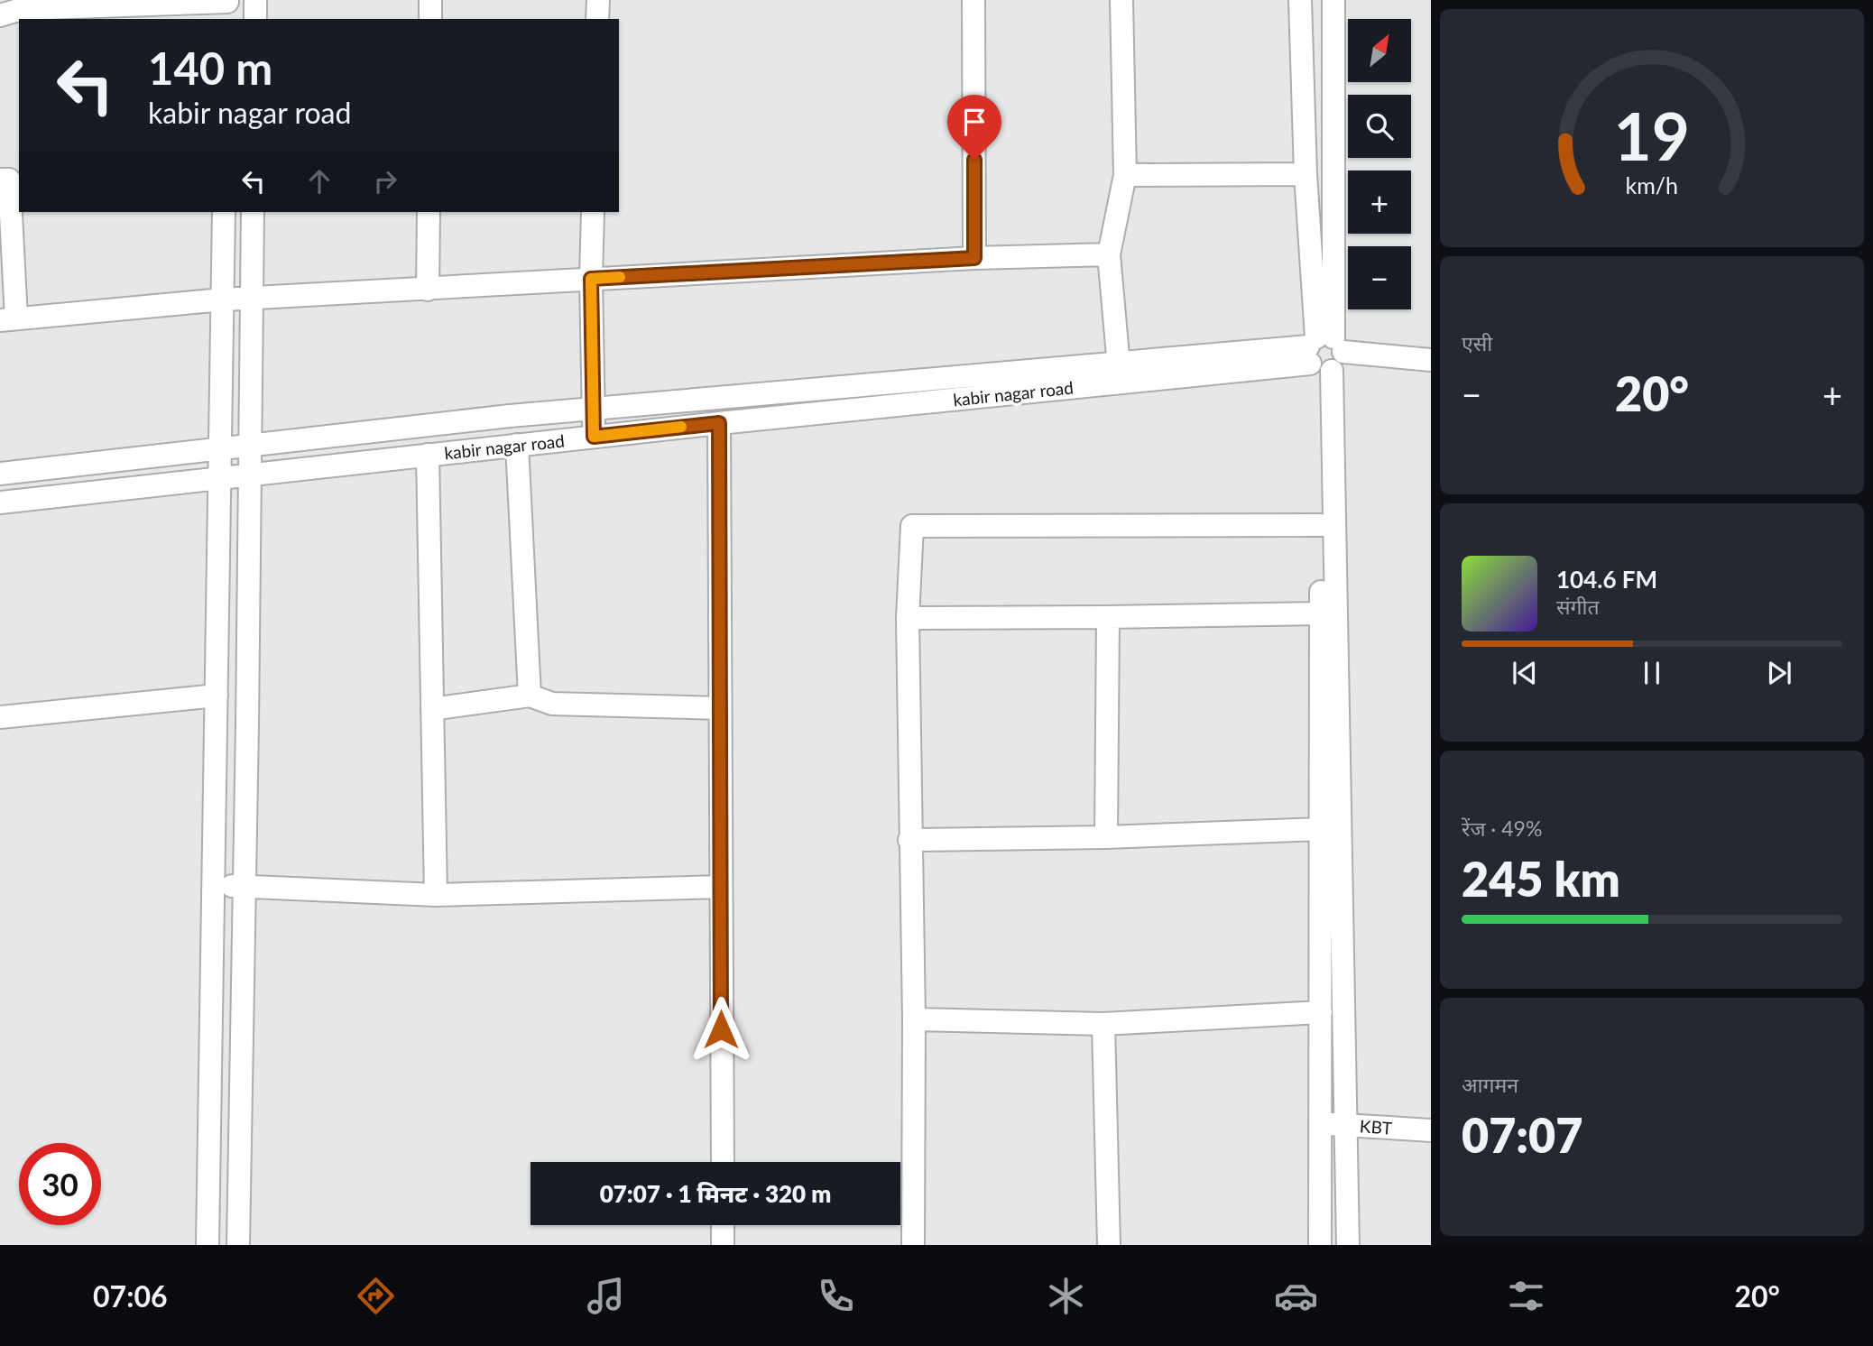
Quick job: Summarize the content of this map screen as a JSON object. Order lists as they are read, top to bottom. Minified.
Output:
{"streets":{"street":["kabir nagar road","KBT"]},"north":"top right","page":{"map_buttons":["+","−"],"turn":["140 m","kabir nagar road"],"tile":["एसी",["रेंज · 49%","245 km"],["आगमन","07:07"]],"heat":["−","20°","+"],"song":["104.6 FM","संगीत"],"limit":"30","trip":"07:07 · 1 मिनट · 320 m","tabs":["07:06","20°"],"gauge":["19","km/h"]}}
